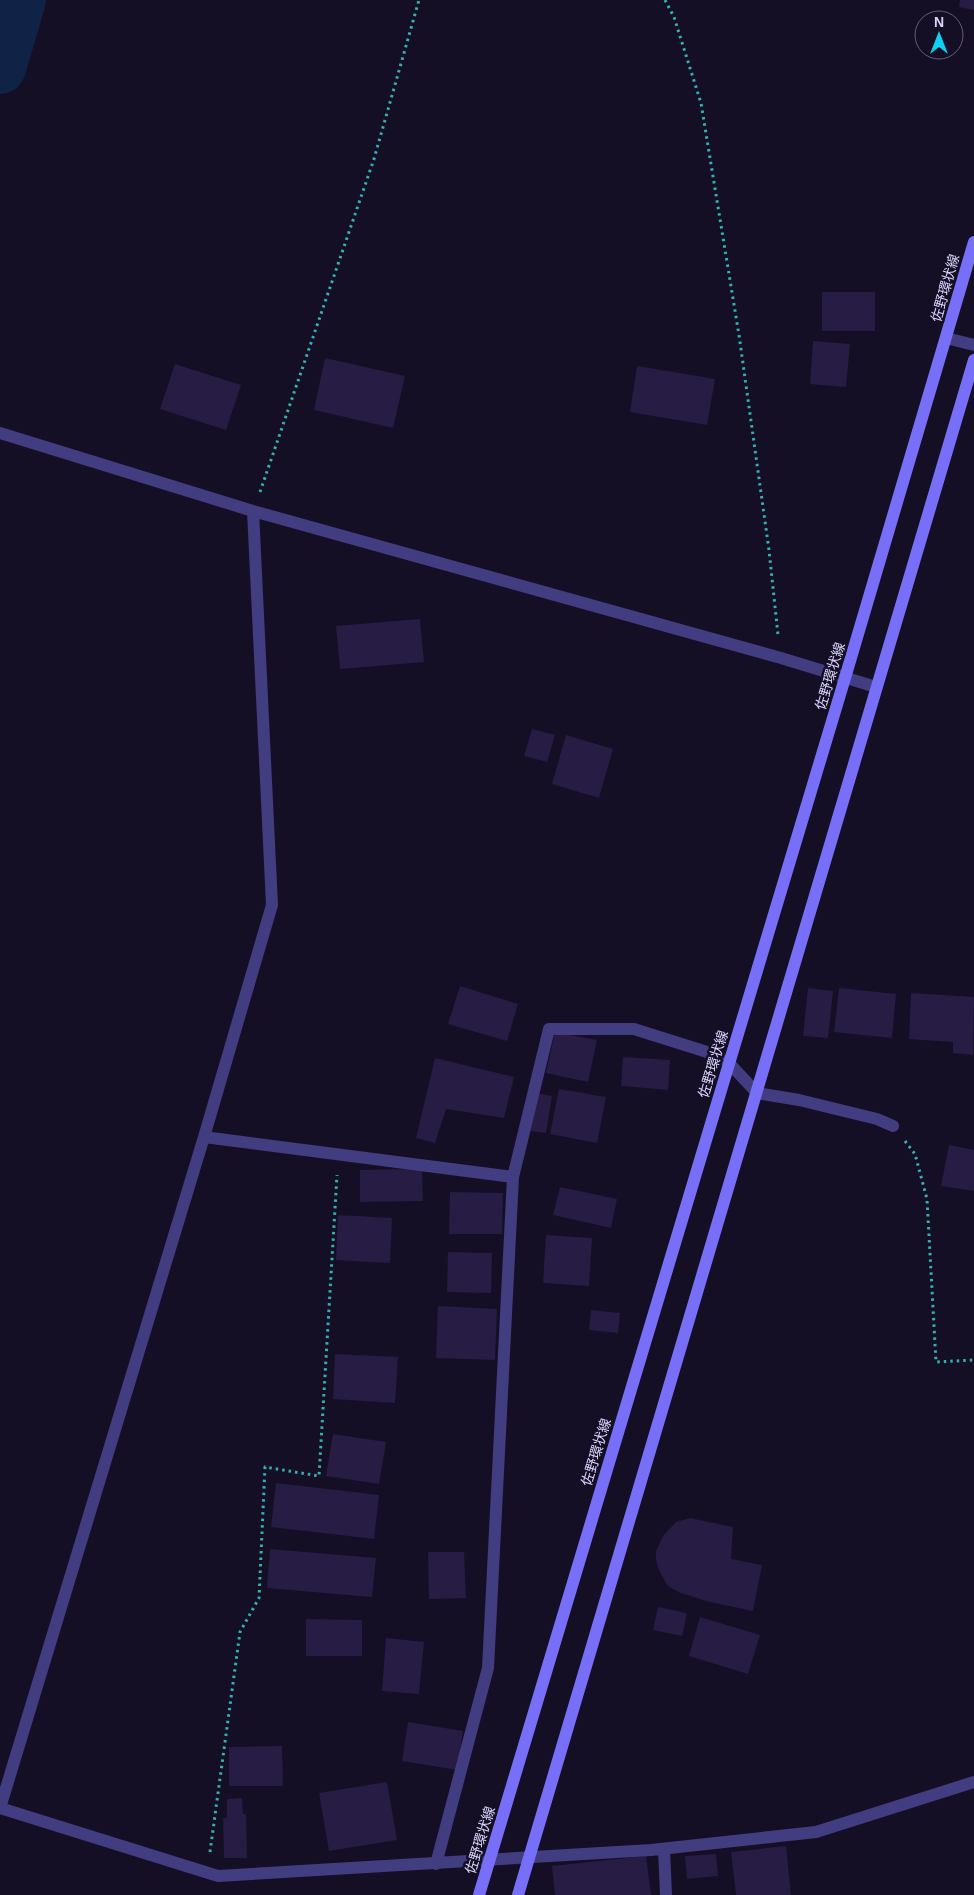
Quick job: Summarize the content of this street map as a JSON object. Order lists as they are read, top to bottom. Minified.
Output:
{"streets":{"main road":["佐野環状線"]},"north":"top"}
